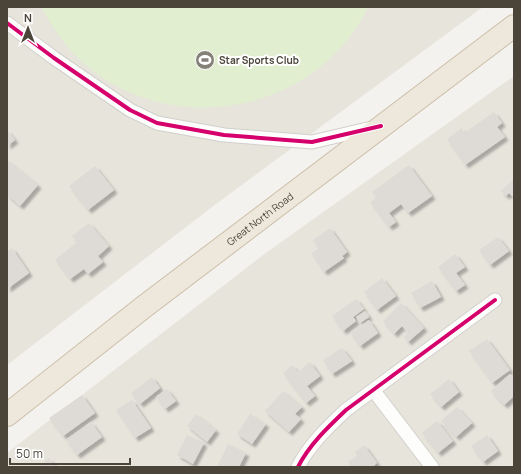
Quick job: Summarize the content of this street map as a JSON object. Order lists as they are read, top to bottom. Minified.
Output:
{"streets":{"highway":["Great North Road"]},"places":{"sports":["Star Sports Club"]},"scale_bar":"50 m","north":"top"}
